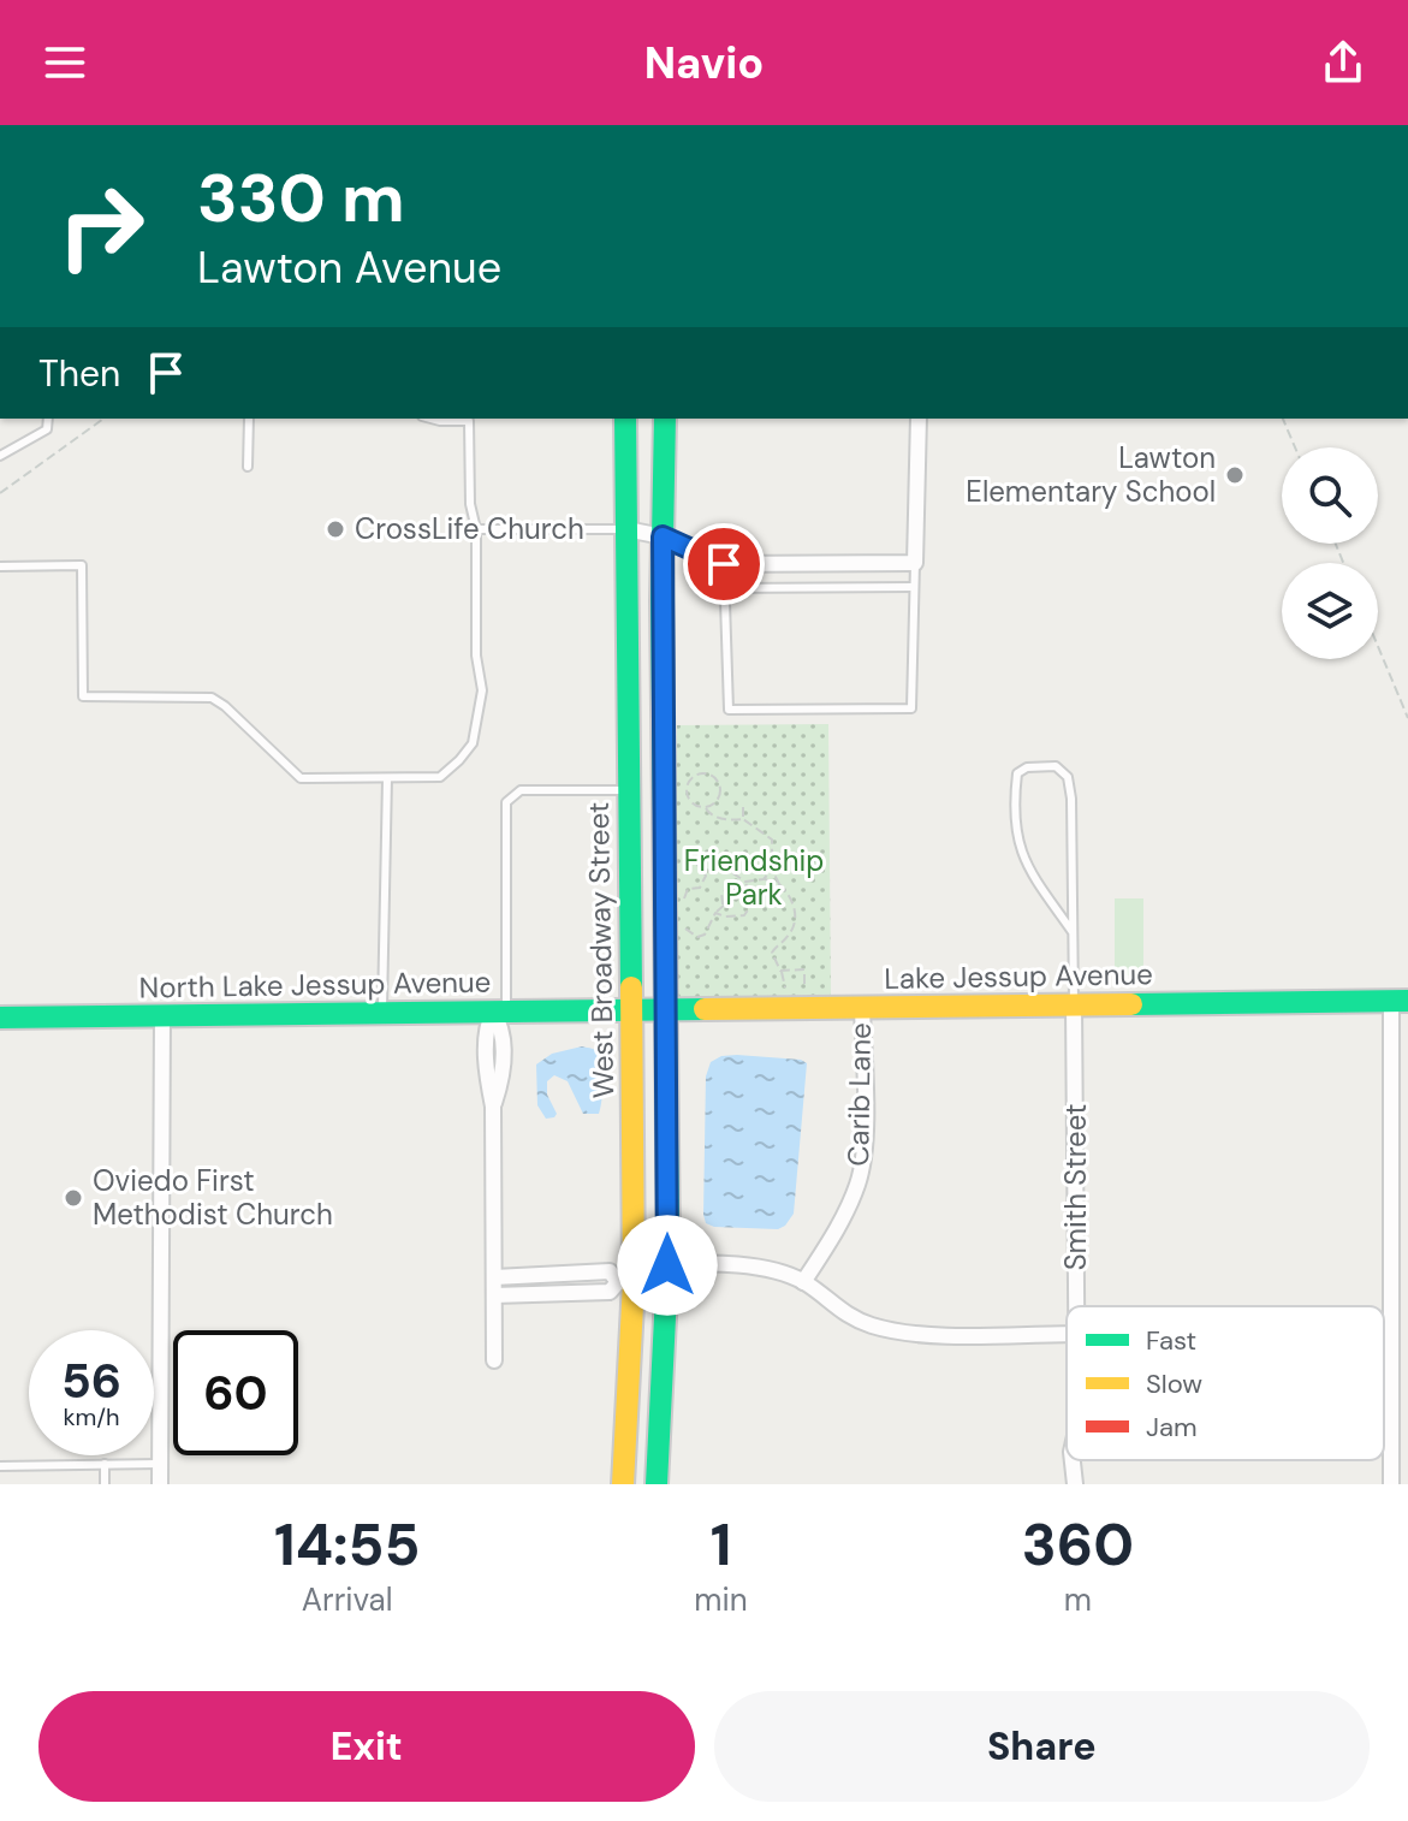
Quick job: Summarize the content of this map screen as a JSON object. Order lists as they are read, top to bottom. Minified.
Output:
{"streets":{"main road":["West Broadway Street","Lake Jessup Avenue","North Lake Jessup Avenue"],"street":["Carib Lane","Smith Street"]},"crossings":[["West Broadway Street","Lake Jessup Avenue"],["West Broadway Street","North Lake Jessup Avenue"],["Lake Jessup Avenue","North Lake Jessup Avenue"],["Lake Jessup Avenue","Carib Lane"],["Lake Jessup Avenue","Smith Street"]],"parks":["Friendship Park"],"places":["Lawton Elementary School","CrossLife Church","Oviedo First Methodist Church"],"legend":["Fast","Slow","Jam"],"page":{"header":"Navio","turn":["330 m","Lawton Avenue"],"then":"Then","speed":"56 km/h","limit":"60","eta":["14:55","Arrival","1","min","360","m"],"buttons":["Exit","Share"]}}
